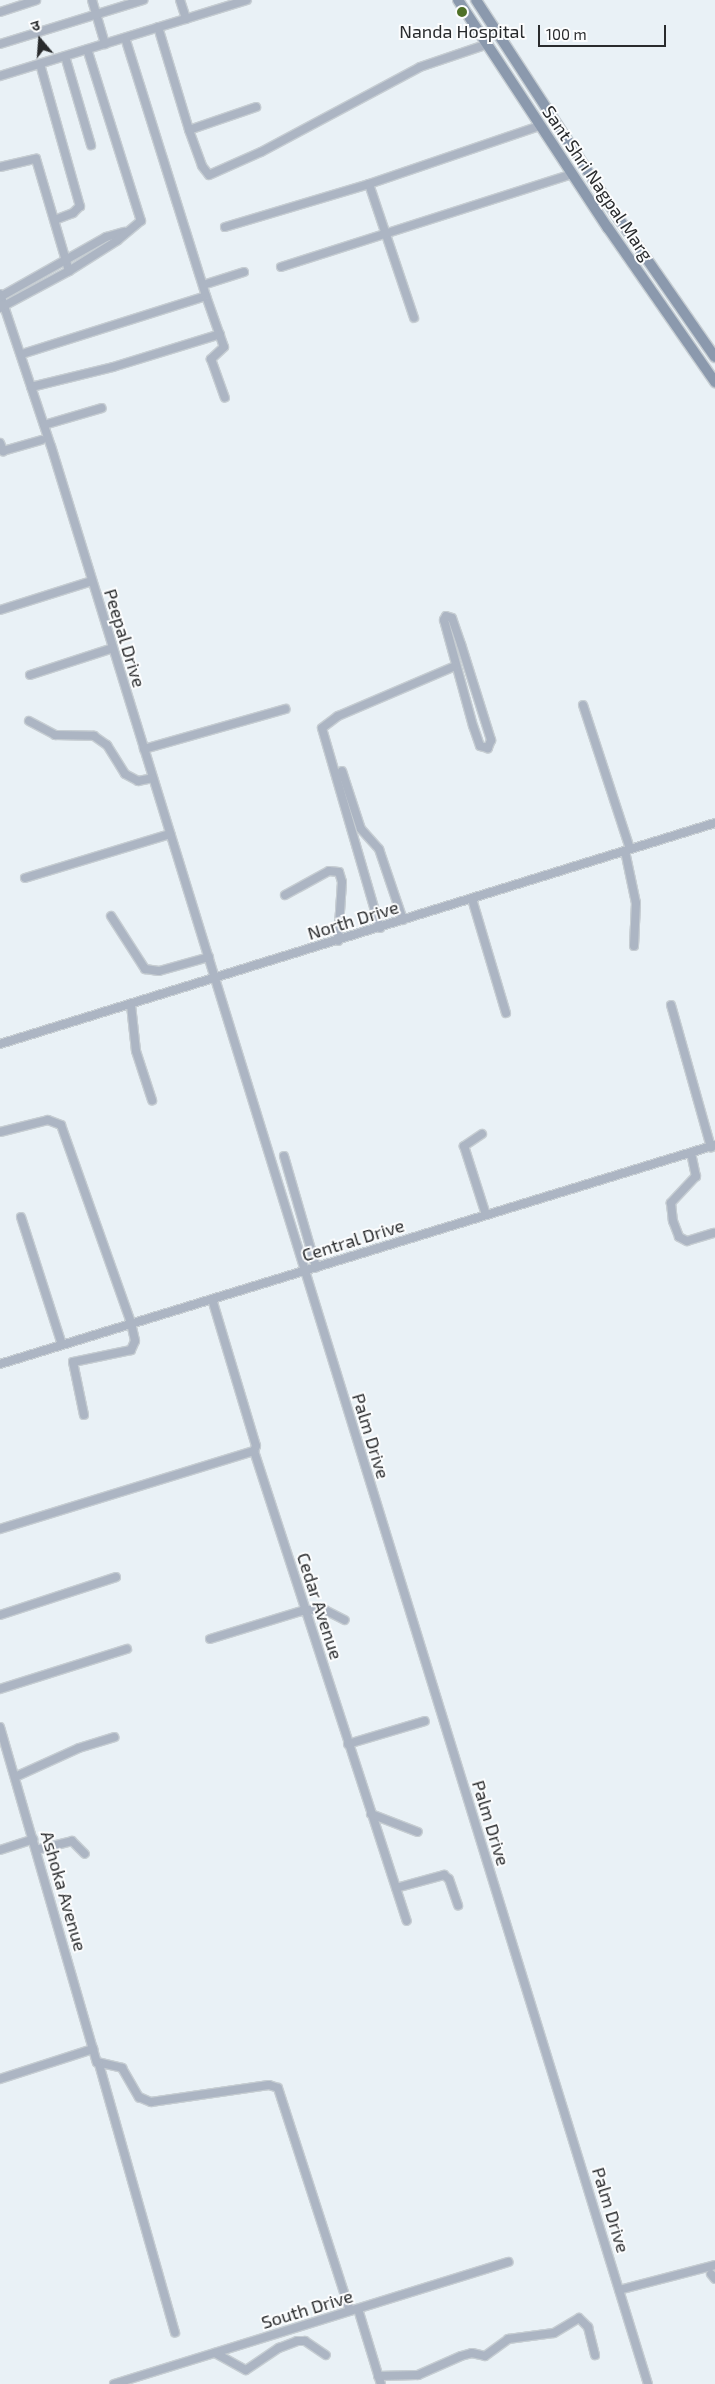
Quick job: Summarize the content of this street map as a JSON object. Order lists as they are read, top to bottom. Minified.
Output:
{"streets":{"main road":["Sant Shri Nagpal Marg"],"street":["Peepal Drive","North Drive","Central Drive","Palm Drive","Cedar Avenue","Ashoka Avenue","South Drive"]},"crossings":[["Peepal Drive","North Drive"],["Peepal Drive","Palm Drive"],["North Drive","Palm Drive"],["Central Drive","Palm Drive"],["Central Drive","Cedar Avenue"]],"places":["Nanda Hospital"],"scale_bar":"100 m","north":"top"}
